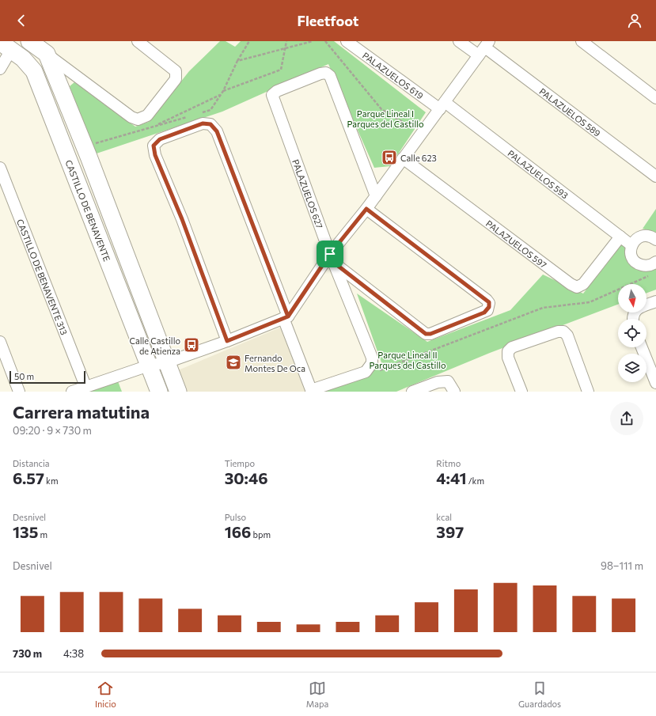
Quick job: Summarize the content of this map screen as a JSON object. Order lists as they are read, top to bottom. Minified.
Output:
{"streets":{"street":["PALAZUELOS 619","PALAZUELOS 589","PALAZUELOS 593","PALAZUELOS 627","CASTILLO DE BENAVENTE","PALAZUELOS 597","CASTILLO DE BENAVENTE 313"]},"crossings":[["PALAZUELOS 619","PALAZUELOS 593"],["PALAZUELOS 593","PALAZUELOS 597"]],"parks":["Parque Lineal I Parques del Castillo","Parque Lineal II Parques del Castillo"],"places":{"bus stop":["Calle 623","Calle Castillo de Atienza"],"school or university":["Fernando Montes De Oca"]},"scale_bar":"50 m","north":"bottom","page":{"header":"Fleetfoot","scale":"50 m","heading":["Carrera matutina","09:20 · 9 × 730 m"],"stats":[["Distancia","6.57 km"],["Tiempo","30:46"],["Ritmo","4:41 /km"],["Desnivel","135 m"],["Pulso","166 bpm"],["kcal","397"]],"chart":["Desnivel","98–111 m"],"list":[{"name":"730 m","note":"4:38"}],"tabs":["Inicio","Mapa","Guardados"]}}
